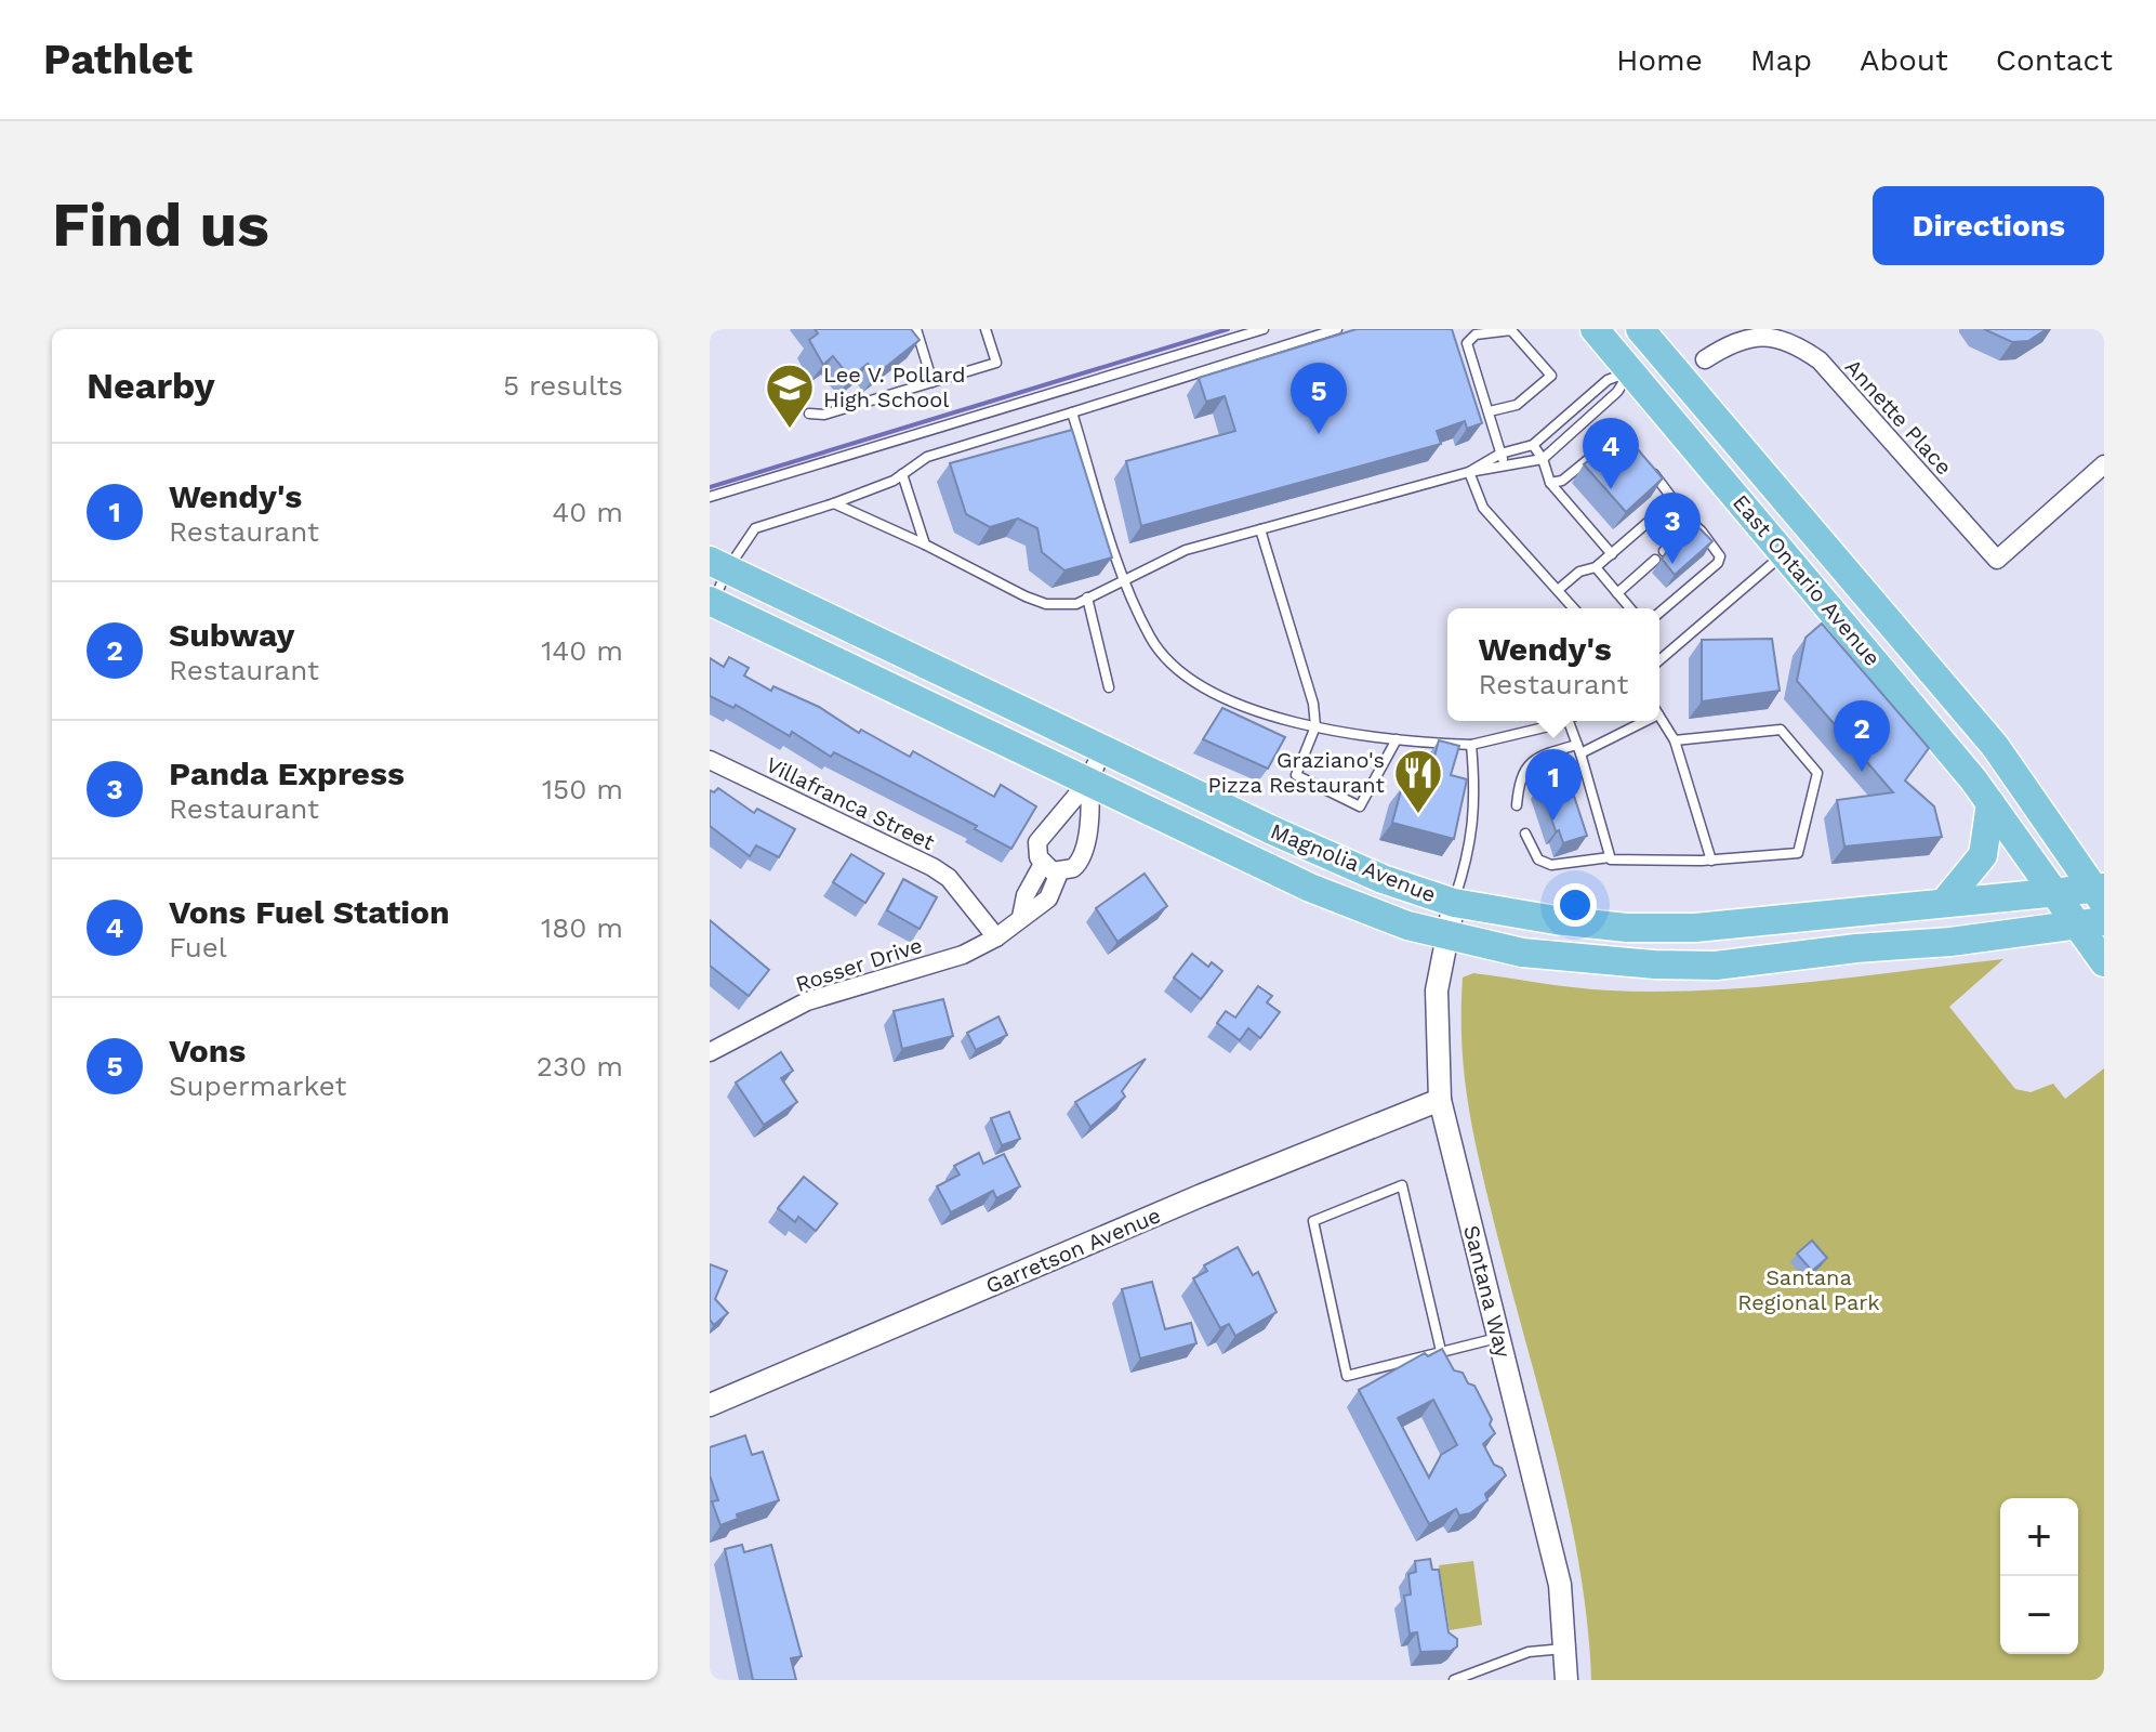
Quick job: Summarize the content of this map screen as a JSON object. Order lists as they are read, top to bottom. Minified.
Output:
{"streets":{"main road":["East Ontario Avenue","Magnolia Avenue"],"street":["Annette Place","Villafranca Street","Rosser Drive","Garretson Avenue","Santana Way"]},"crossings":[["East Ontario Avenue","Magnolia Avenue"],["Villafranca Street","Rosser Drive"],["Magnolia Avenue","Rosser Drive"],["Magnolia Avenue","Santana Way"],["Garretson Avenue","Santana Way"]],"parks":["Santana Regional Park"],"places":{"school or university":["Lee V. Pollard High School"],"restaurant":["Graziano's Pizza Restaurant"]},"page":{"header":"Pathlet","nav":["Home","Map","About","Contact"],"buttons":"Directions","title":"Find us","heading":["Nearby","5 results"],"pins":["5","4","3","2","1"],"list":[{"mark":"1","name":"Wendy's","note":"Restaurant","value":"40 m"},{"mark":"2","name":"Subway","note":"Restaurant","value":"140 m"},{"mark":"3","name":"Panda Express","note":"Restaurant","value":"150 m"},{"mark":"4","name":"Vons Fuel Station","note":"Fuel","value":"180 m"},{"mark":"5","name":"Vons","note":"Supermarket","value":"230 m"}],"popup":["Wendy's","Restaurant"],"map_buttons":["+","−"]}}
